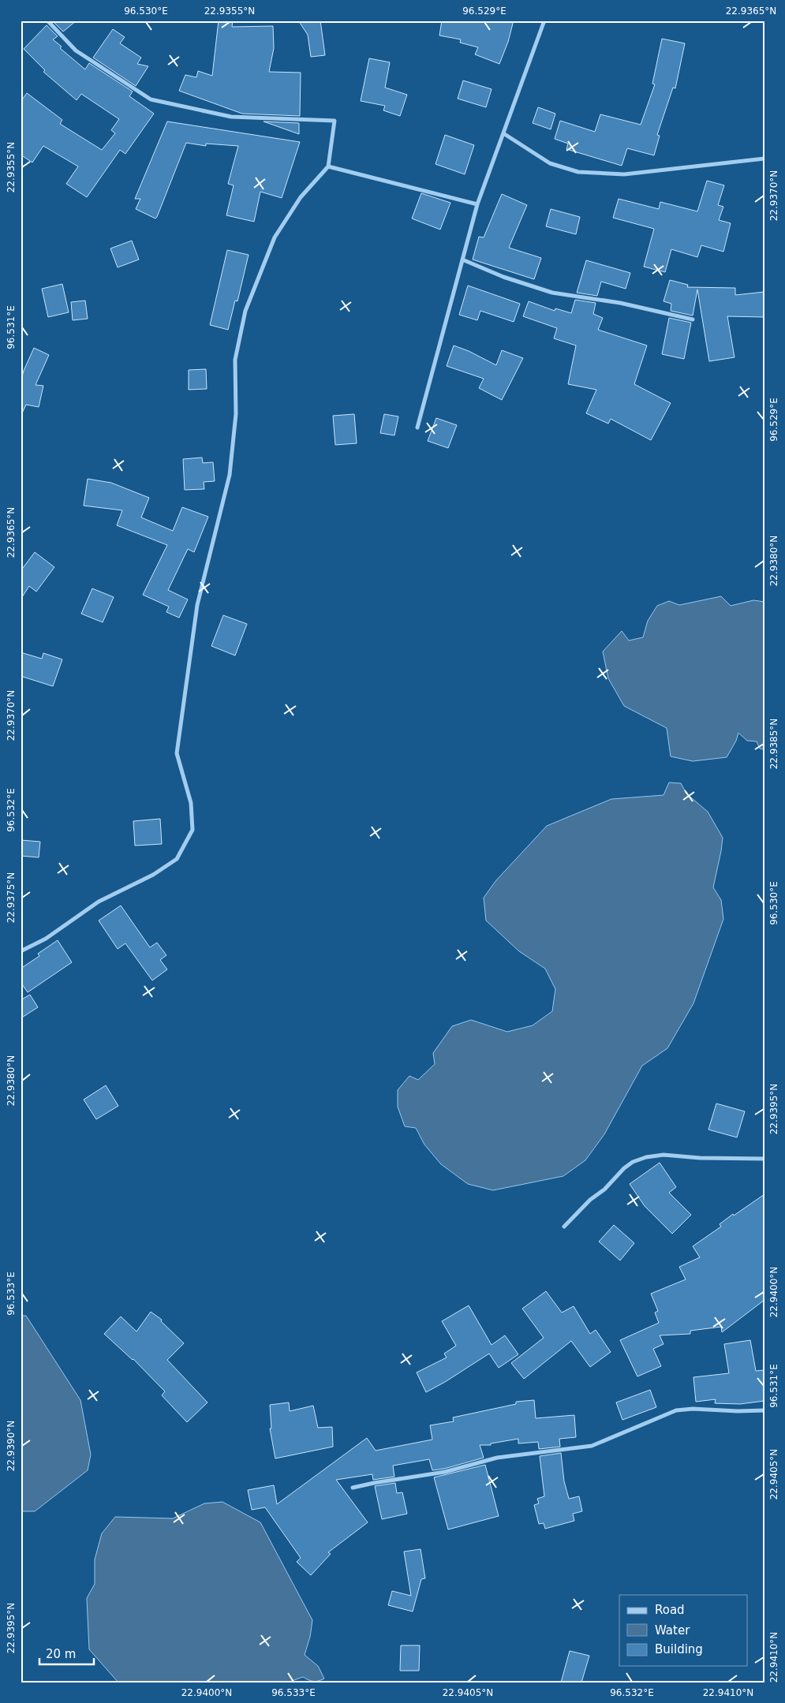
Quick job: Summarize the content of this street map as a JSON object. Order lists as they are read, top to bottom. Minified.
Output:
{"legend":["Road","Water","Building"],"scale_bar":"20 m","coordinates":["96.530°E","22.9355°N","96.529°E","22.9365°N","22.9370°N","96.531°E","22.9380°N","22.9385°N","96.532°E","22.9375°N","22.9395°N","22.9400°N","96.533°E","22.9390°N","22.9405°N","22.9410°N"]}
